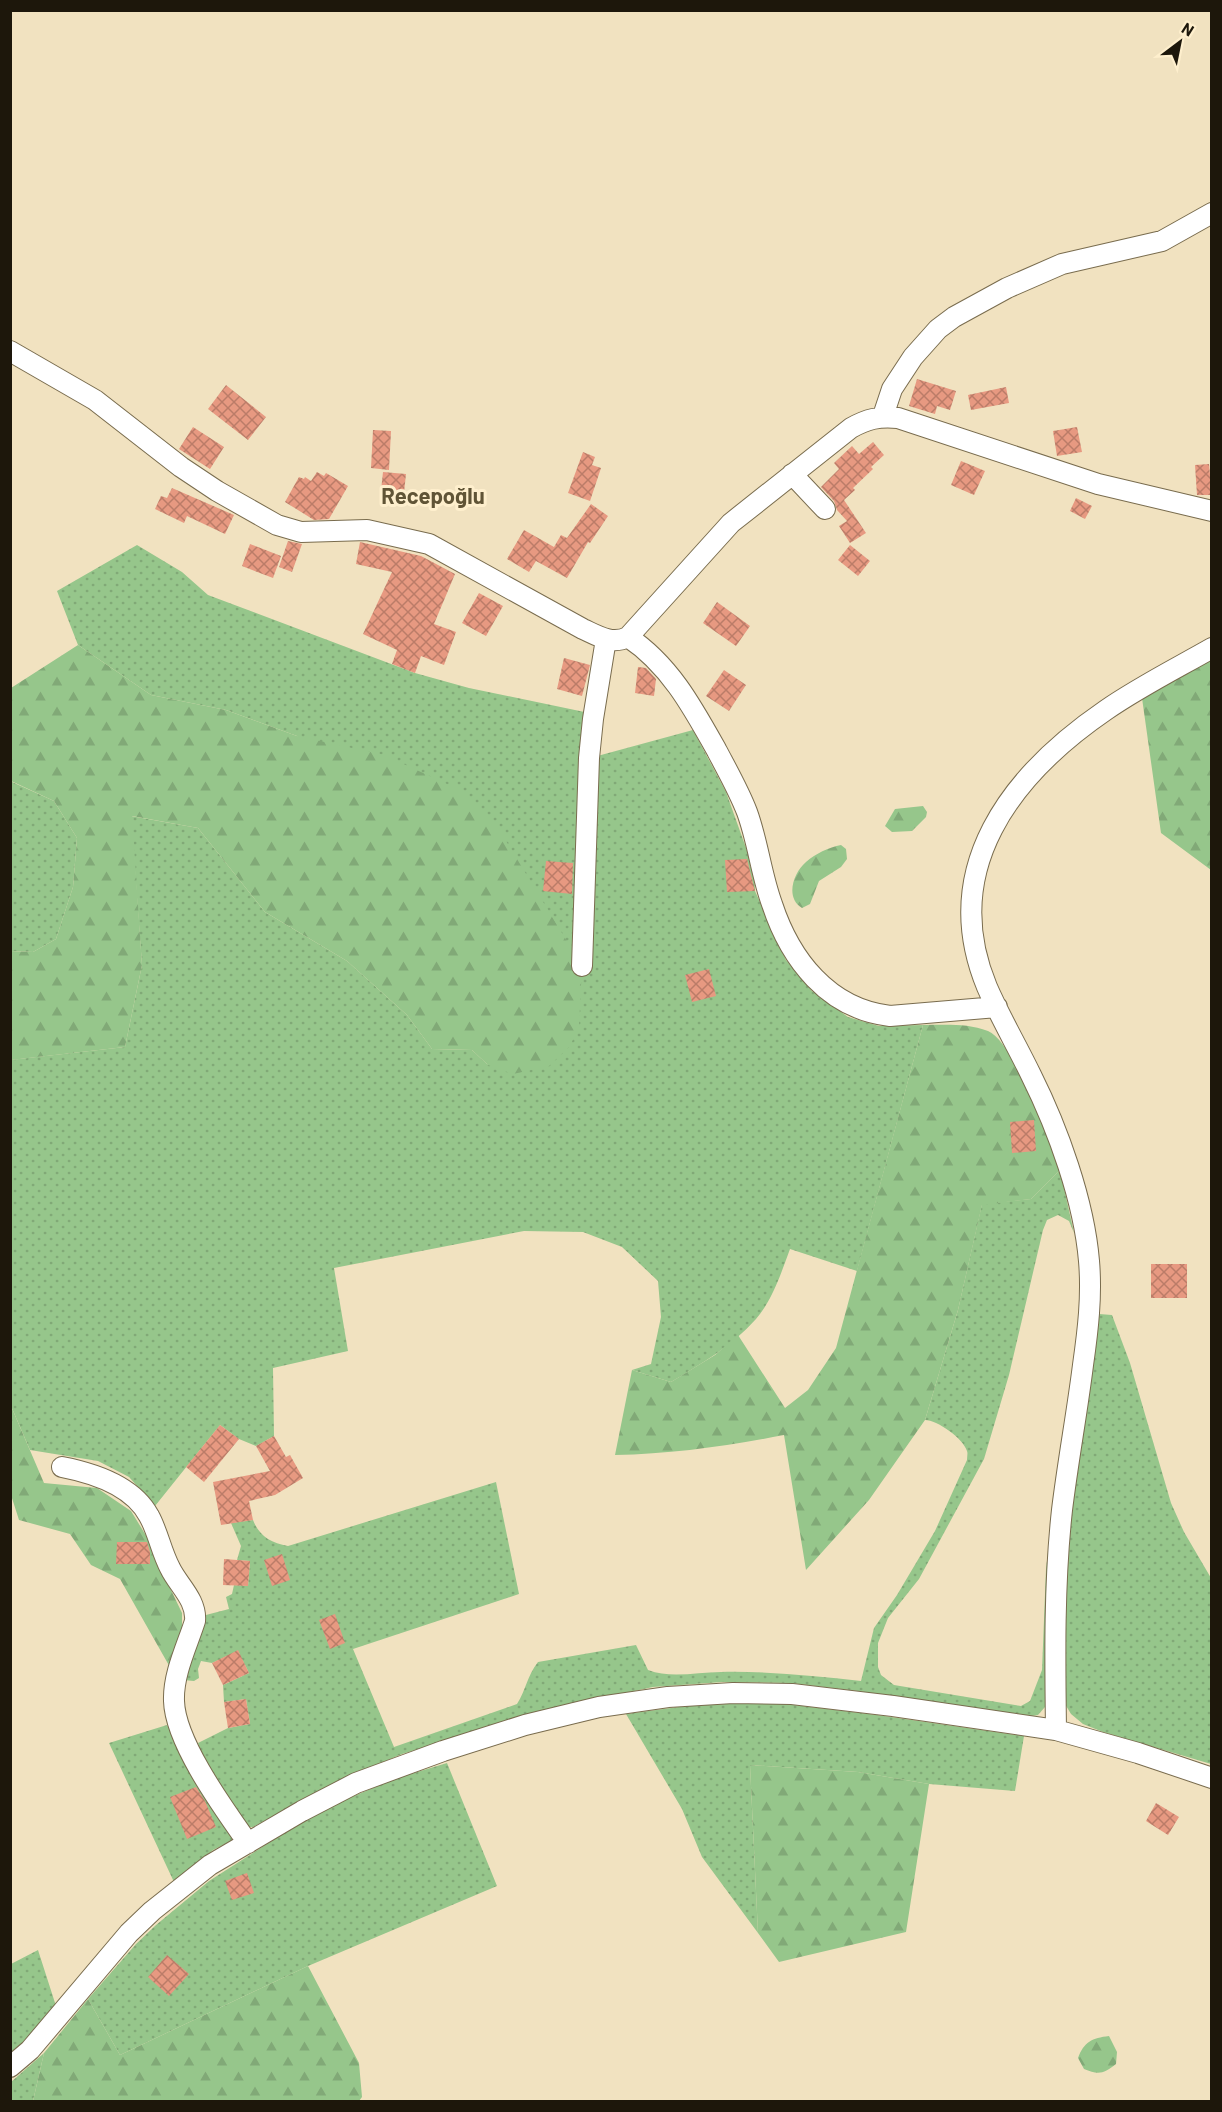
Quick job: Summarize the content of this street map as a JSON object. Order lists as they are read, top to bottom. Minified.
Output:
{"districts":["Recepoğlu"],"north":"top right"}
